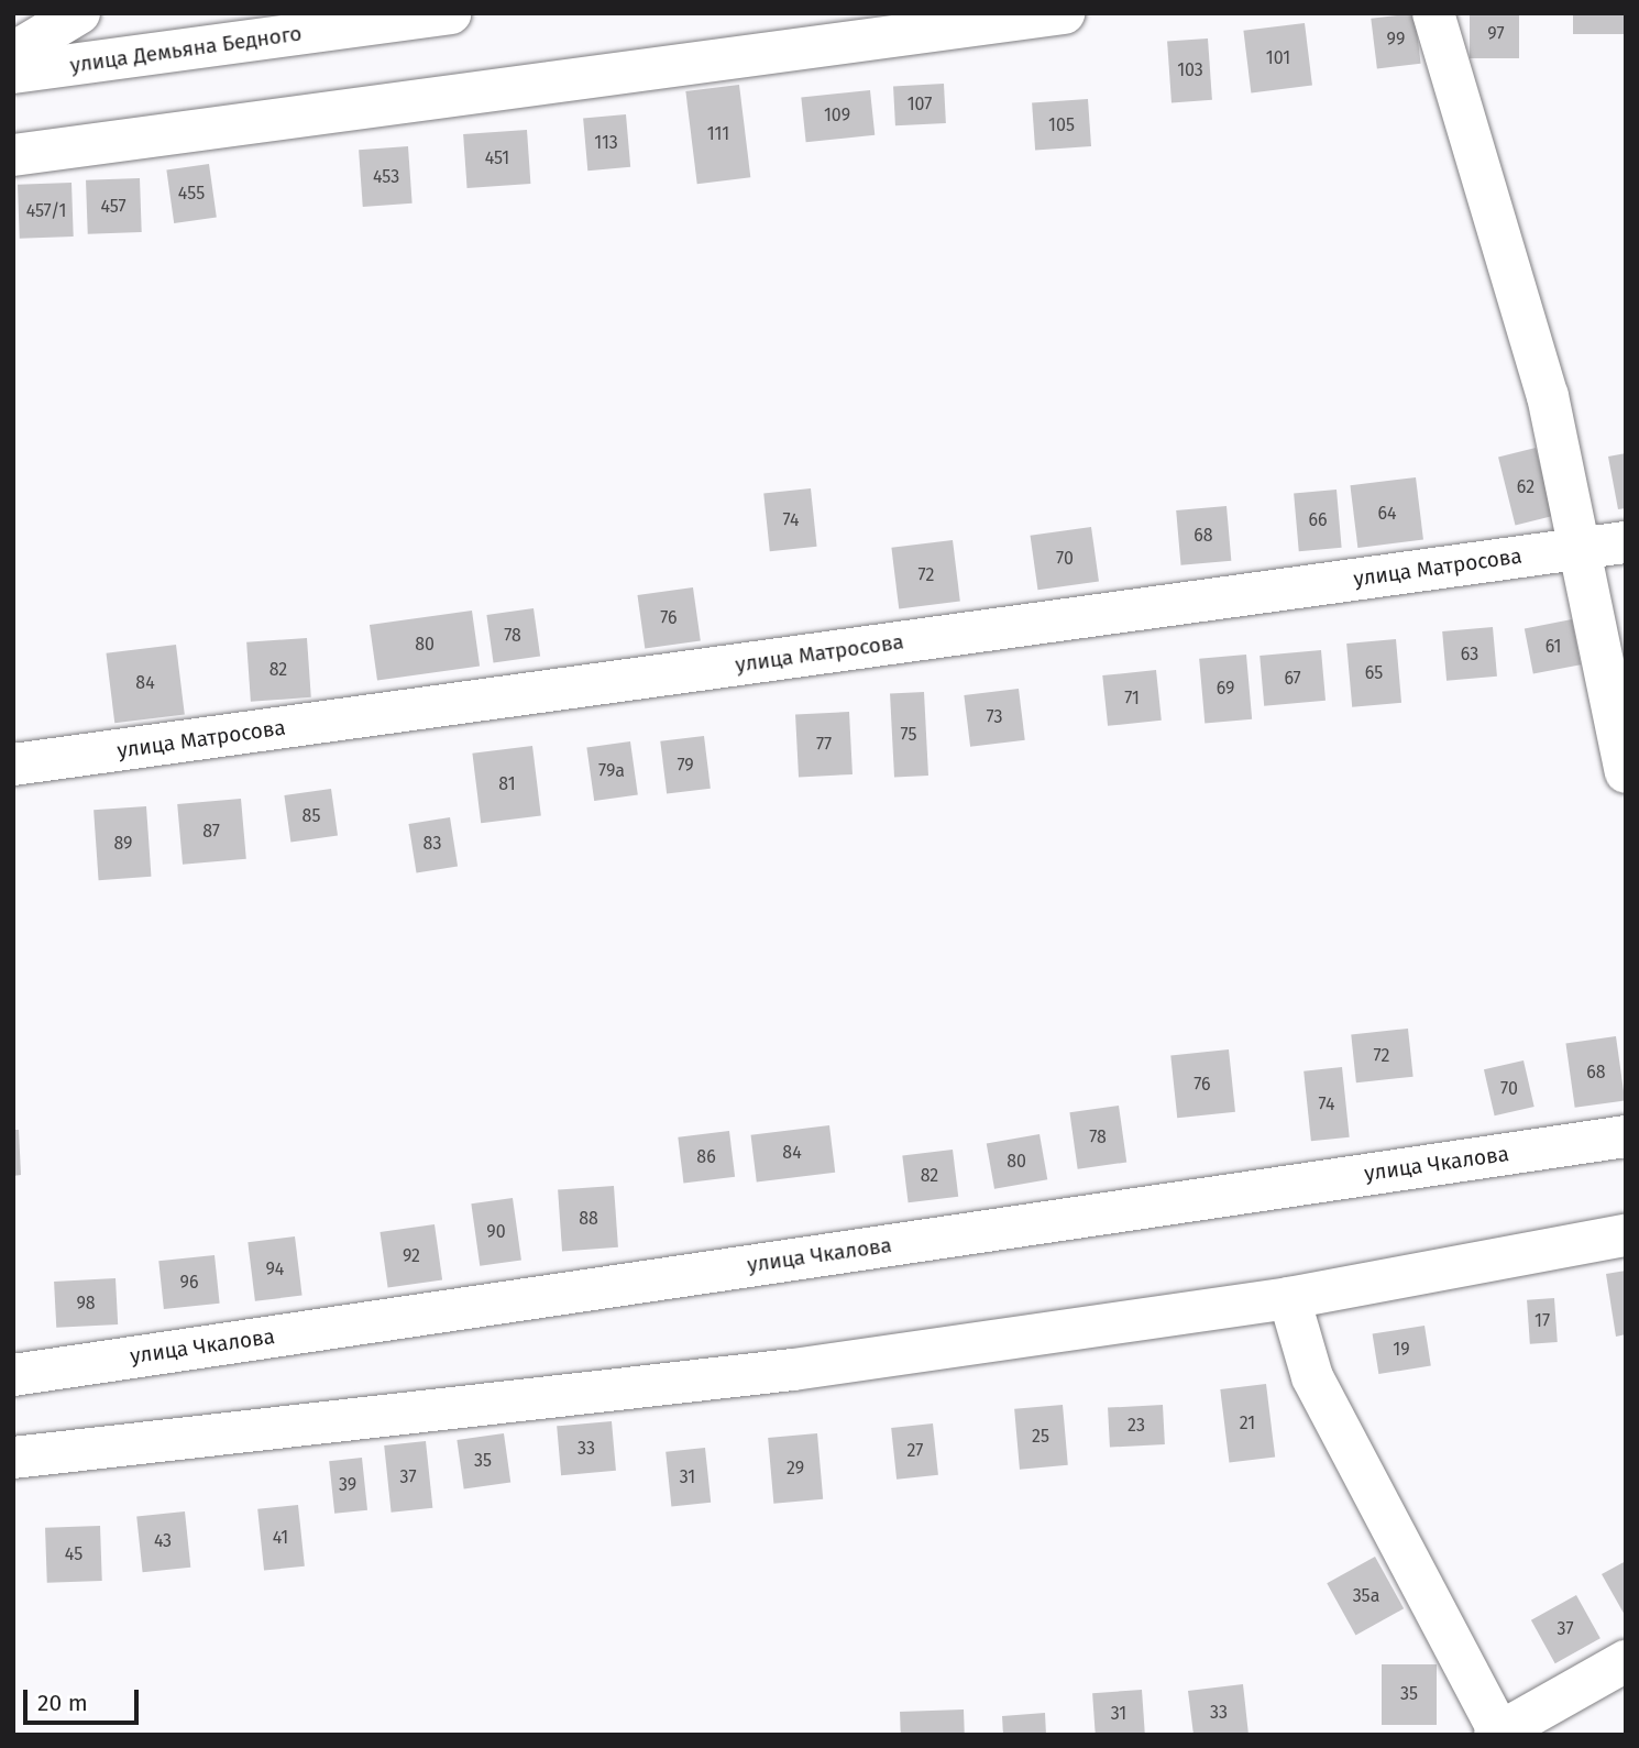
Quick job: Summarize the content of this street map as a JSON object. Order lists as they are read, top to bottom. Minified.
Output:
{"streets":{"street":["улица Демьяна Бедного","улица Матросова","улица Чкалова"]},"house_numbers":["97","99","101","103","107","109","105","111","113","451","453","455","457","457/1","62","64","74","66","68","70","72","76","78","80","61","63","82","65","67","84","69","71","73","75","77","79","79а","81","85","87","89","83","72","68","76","70","74","78","84","86","80","82","88","90","92","94","96","98","17","19","21","23","25","33","27","35","29","37","31","39","41","43","45","35а","37","35","33","31"],"scale_bar":"20 m"}
